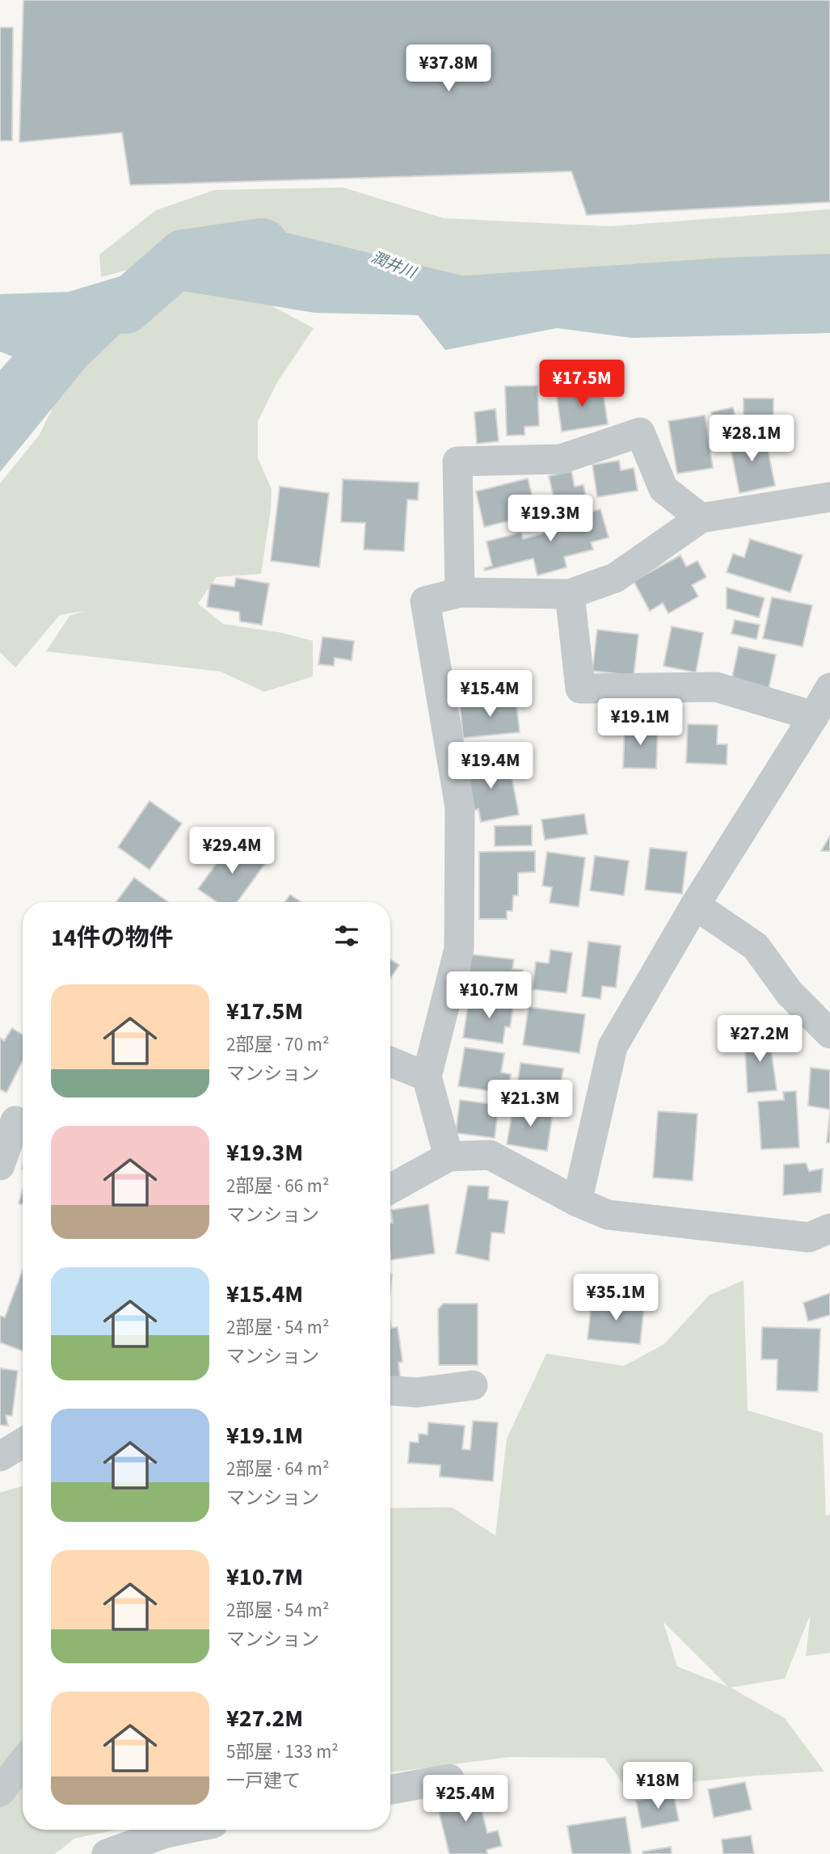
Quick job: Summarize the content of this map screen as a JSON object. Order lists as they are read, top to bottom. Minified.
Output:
{"water":["潤井川"],"page":{"price":["¥37.8M","¥17.5M","¥28.1M","¥19.3M","¥15.4M","¥19.1M","¥19.4M","¥29.4M","¥10.7M","¥27.2M","¥21.3M","¥35.1M","¥18M","¥25.4M"],"heading":"14件の物件","list":[{"name":"¥17.5M","note":"2部屋 · 70 m² · マンション"},{"name":"¥19.3M","note":"2部屋 · 66 m² · マンション"},{"name":"¥15.4M","note":"2部屋 · 54 m² · マンション"},{"name":"¥19.1M","note":"2部屋 · 64 m² · マンション"},{"name":"¥10.7M","note":"2部屋 · 54 m² · マンション"},{"name":"¥27.2M","note":"5部屋 · 133 m² · 一戸建て"}]}}
